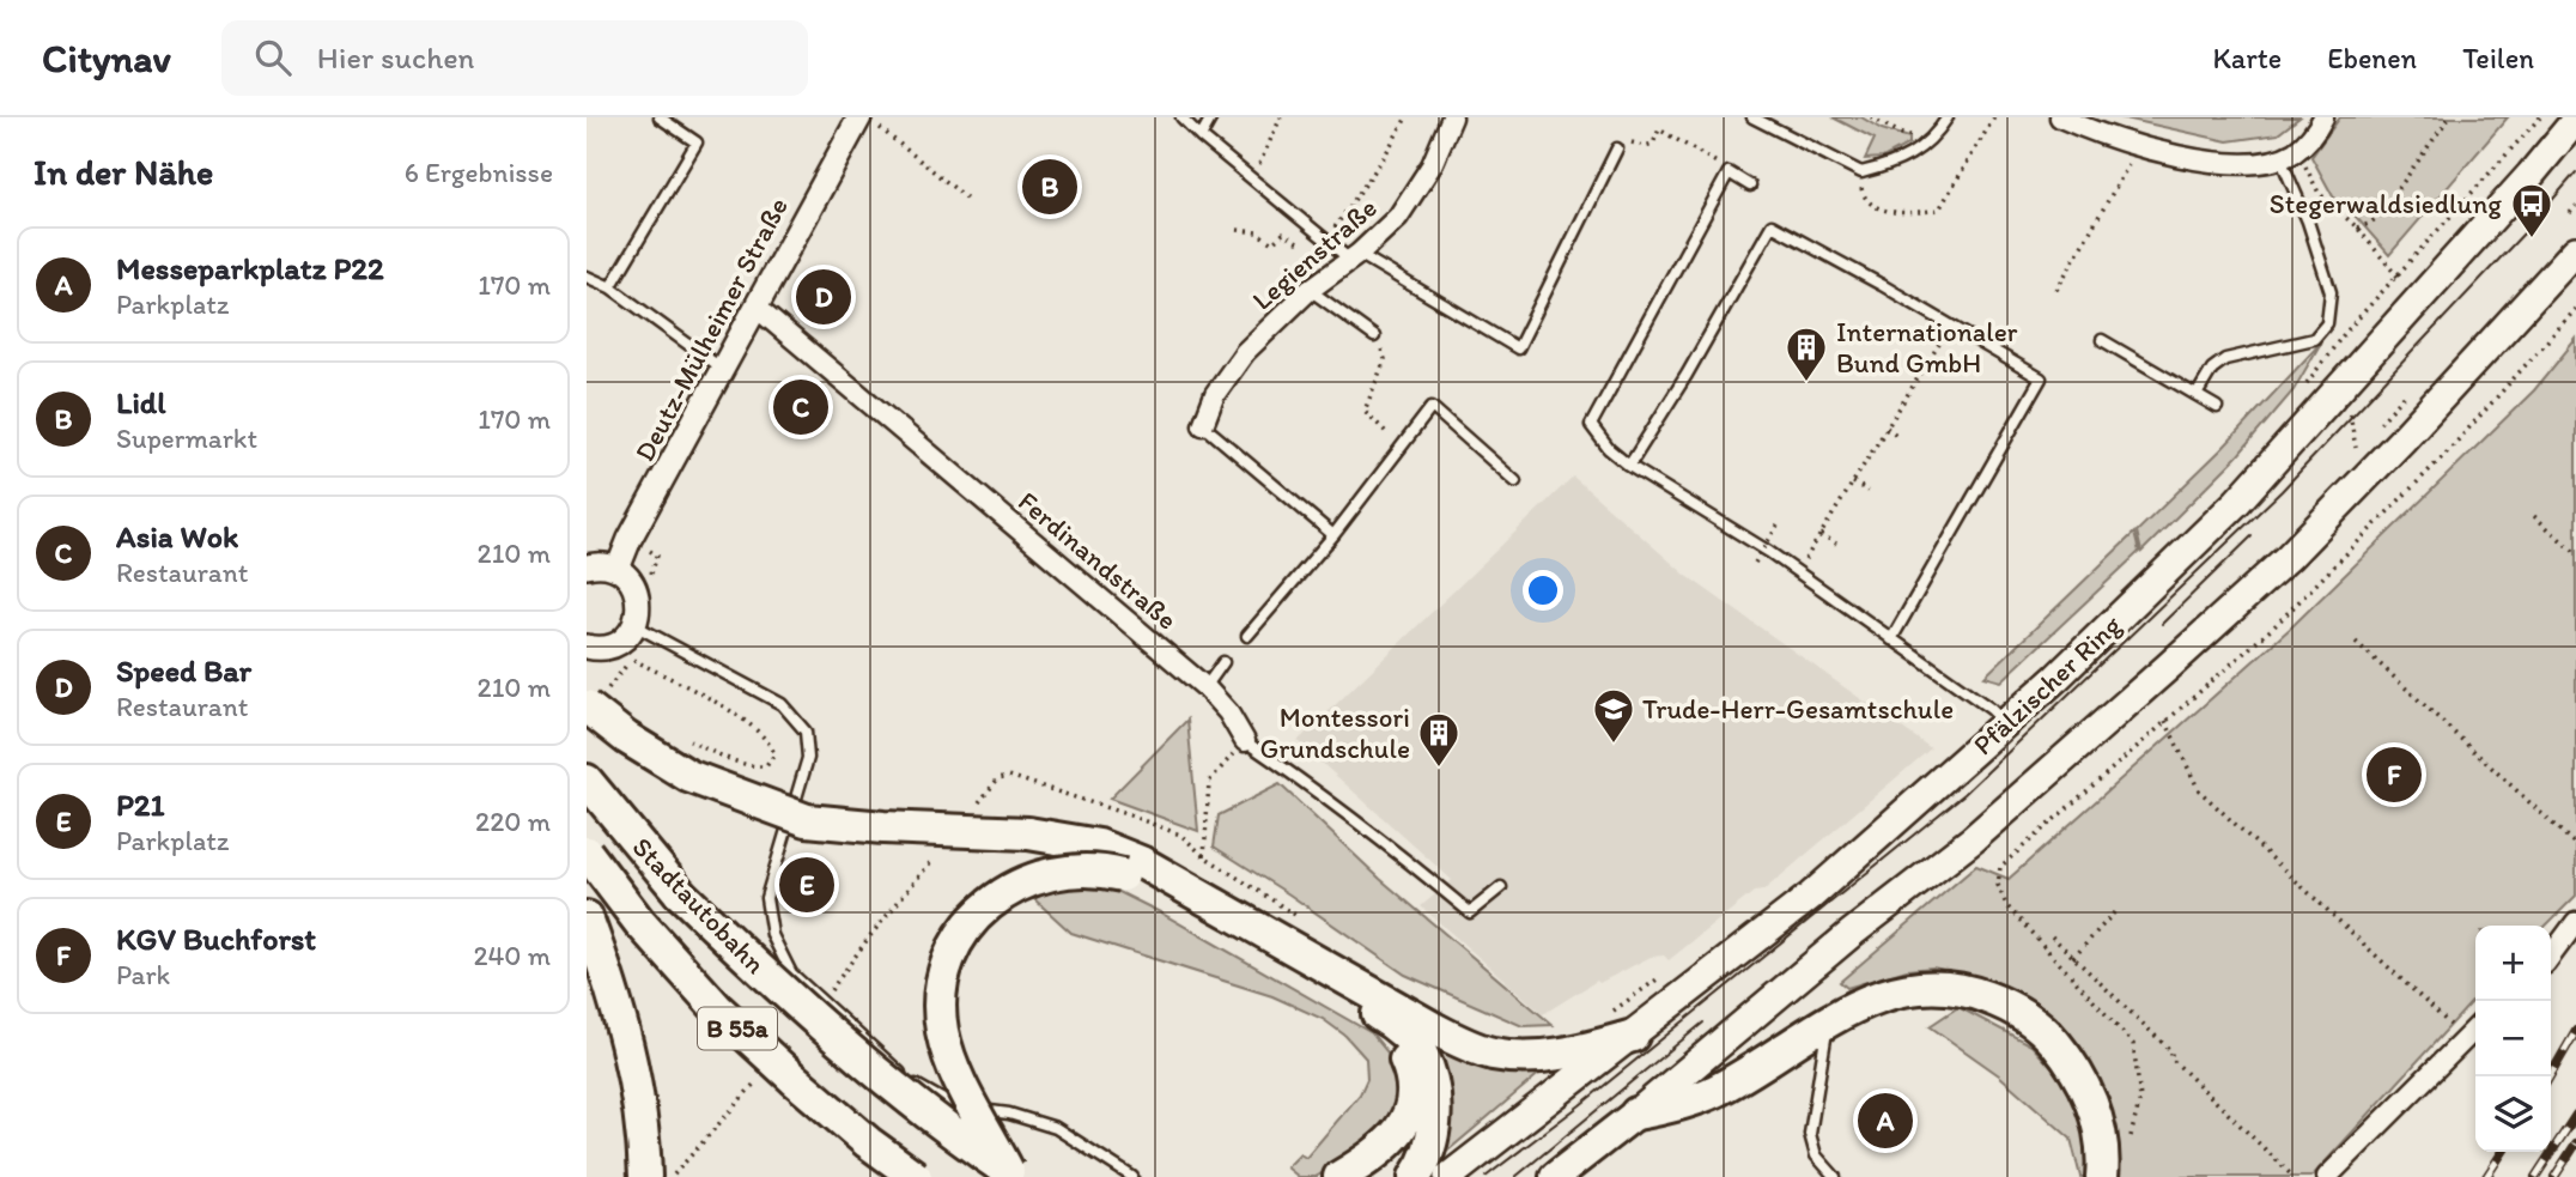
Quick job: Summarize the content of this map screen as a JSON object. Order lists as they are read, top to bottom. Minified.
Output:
{"streets":{"highway":["Stadtautobahn","B 55a"],"main road":["Pfälzischer Ring"],"street":["Legienstraße","Deutz-Mülheimer Straße","Ferdinandstraße"]},"crossings":[["Deutz-Mülheimer Straße","Ferdinandstraße"]],"places":{"bus stop":["Stegerwaldsiedlung"],"building":["Internationaler Bund GmbH","Montessori Grundschule"],"school or university":["Trude-Herr-Gesamtschule"]},"page":{"header":"Citynav","search":"Hier suchen","nav":["Karte","Ebenen","Teilen"],"heading":["In der Nähe","6 Ergebnisse"],"pins":["B","D","C","F","E","A"],"list":[{"mark":"A","name":"Messeparkplatz P22","note":"Parkplatz","value":"170 m"},{"mark":"B","name":"Lidl","note":"Supermarkt","value":"170 m"},{"mark":"C","name":"Asia Wok","note":"Restaurant","value":"210 m"},{"mark":"D","name":"Speed Bar","note":"Restaurant","value":"210 m"},{"mark":"E","name":"P21","note":"Parkplatz","value":"220 m"},{"mark":"F","name":"KGV Buchforst","note":"Park","value":"240 m"}],"map_buttons":["+","−"]}}
